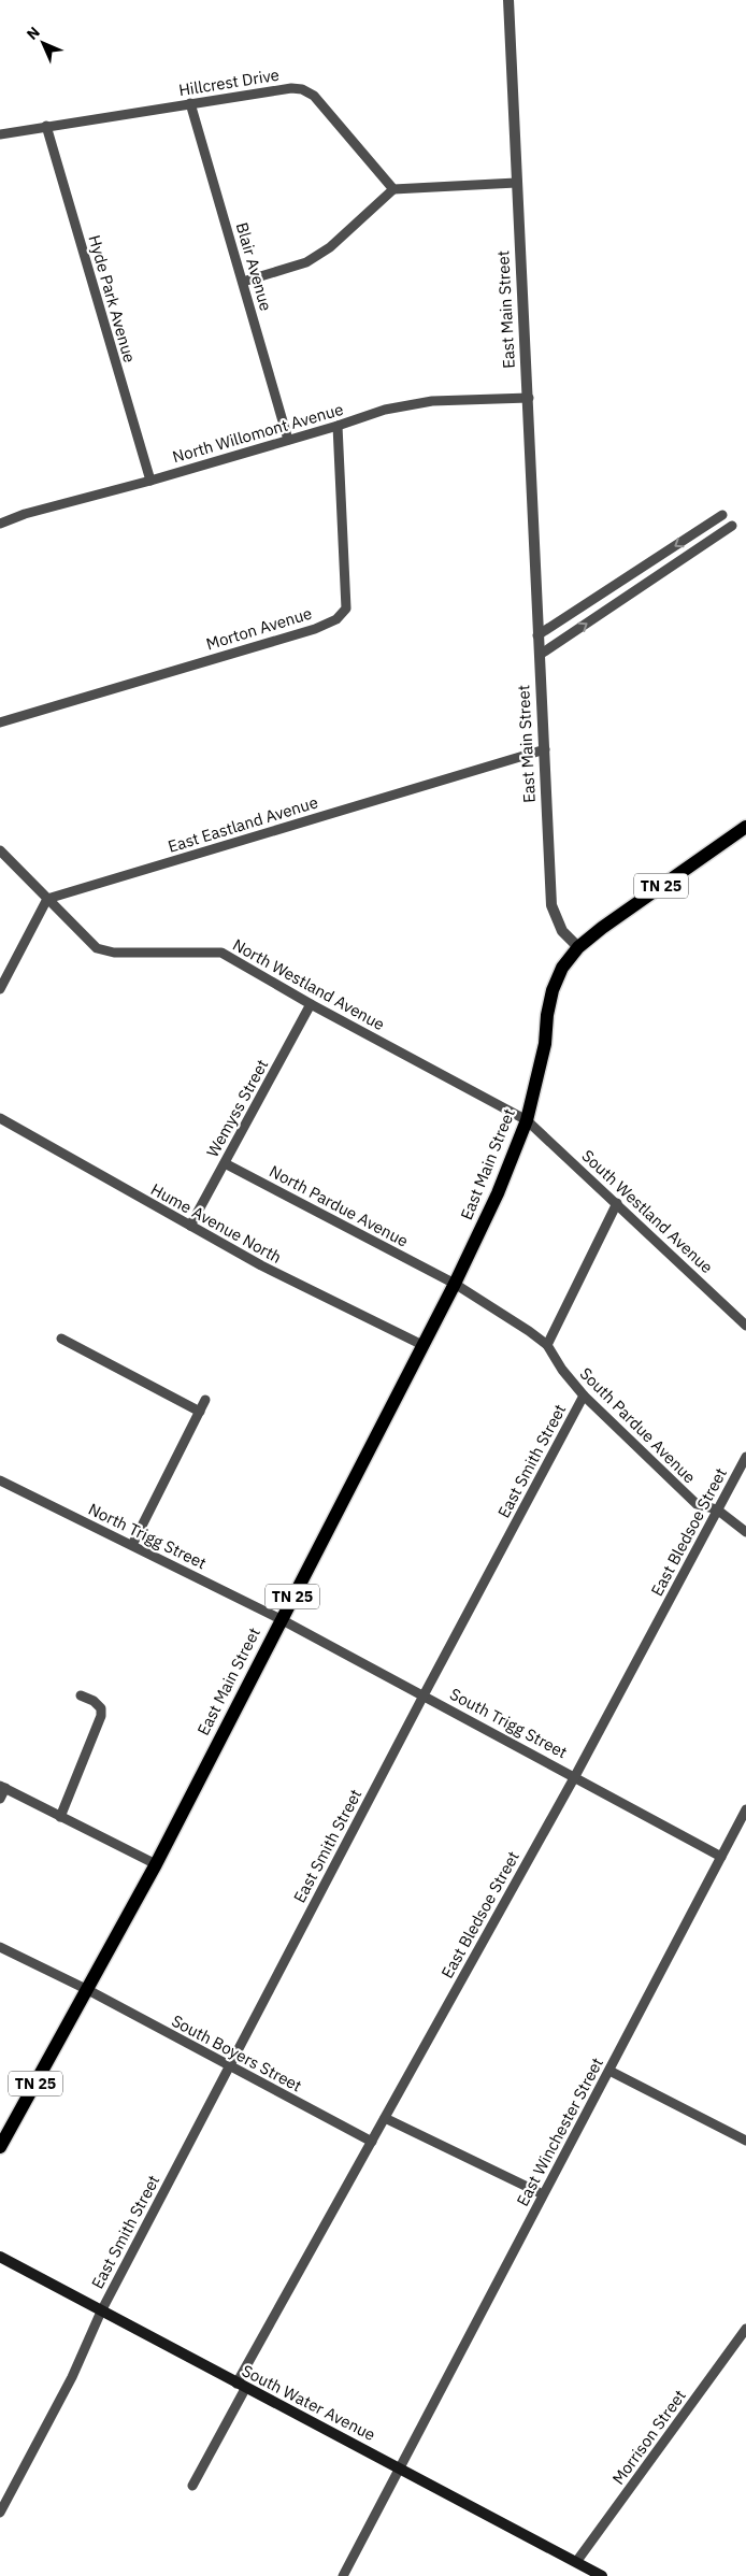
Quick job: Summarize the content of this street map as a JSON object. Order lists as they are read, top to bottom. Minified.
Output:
{"streets":{"main road":["East Main Street","TN 25","South Water Avenue"],"street":["Hillcrest Drive","Blair Avenue","Hyde Park Avenue","North Willomont Avenue","Morton Avenue","East Eastland Avenue","North Westland Avenue","Wemyss Street","North Pardue Avenue","South Westland Avenue","Hume Avenue North","South Pardue Avenue","East Smith Street","East Bledsoe Street","North Trigg Street","South Trigg Street","South Boyers Street","East Winchester Street","Morrison Street"]},"crossings":[["Hillcrest Drive","Blair Avenue"],["Hillcrest Drive","Hyde Park Avenue"],["Blair Avenue","North Willomont Avenue"],["Hyde Park Avenue","North Willomont Avenue"],["East Main Street","North Willomont Avenue"],["East Main Street","East Eastland Avenue"],["East Main Street","TN 25"],["East Main Street","North Westland Avenue"],["East Main Street","South Westland Avenue"],["East Main Street","Hume Avenue North"],["East Main Street","South Pardue Avenue"],["East Main Street","North Trigg Street"],["East Main Street","South Trigg Street"],["East Main Street","South Boyers Street"],["North Willomont Avenue","Morton Avenue"],["East Eastland Avenue","North Westland Avenue"],["North Westland Avenue","Wemyss Street"],["North Westland Avenue","South Westland Avenue"],["Wemyss Street","North Pardue Avenue"],["Wemyss Street","Hume Avenue North"],["North Pardue Avenue","South Pardue Avenue"],["South Pardue Avenue","East Smith Street"],["South Pardue Avenue","East Bledsoe Street"],["East Smith Street","South Trigg Street"],["East Smith Street","South Boyers Street"],["East Smith Street","South Water Avenue"],["East Bledsoe Street","South Trigg Street"],["East Bledsoe Street","South Boyers Street"],["East Bledsoe Street","South Water Avenue"],["North Trigg Street","South Trigg Street"],["South Trigg Street","East Winchester Street"],["East Winchester Street","South Water Avenue"],["South Water Avenue","Morrison Street"]],"north":"top left"}
